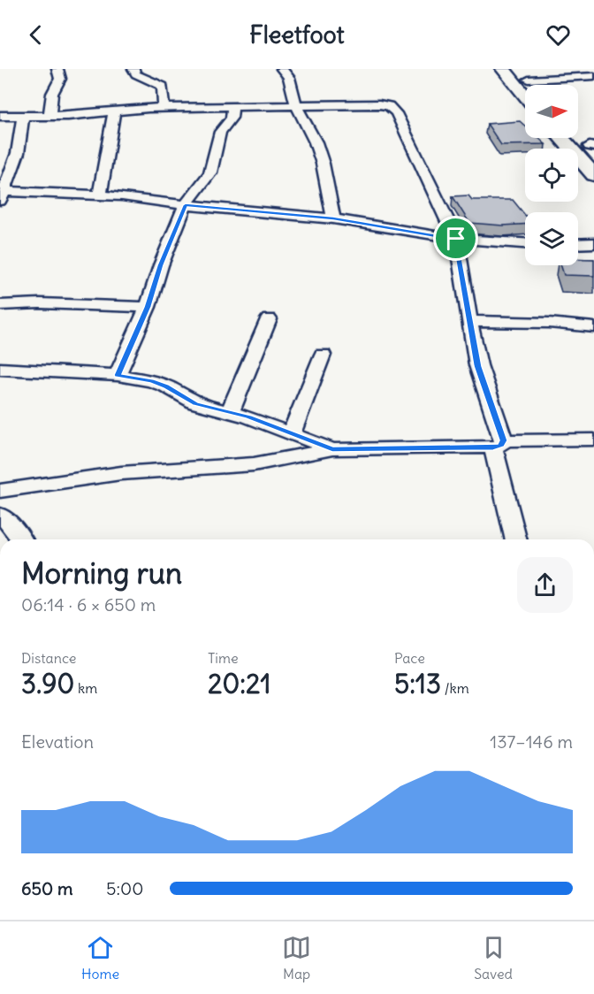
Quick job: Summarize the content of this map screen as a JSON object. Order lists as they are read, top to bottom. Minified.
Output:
{"north":"right","page":{"header":"Fleetfoot","heading":["Morning run","06:14 · 6 × 650 m"],"stats":[["Distance","3.90 km"],["Time","20:21"],["Pace","5:13 /km"]],"chart":["Elevation","137–146 m"],"list":[{"name":"650 m","note":"5:00"}],"tabs":["Home","Map","Saved"]}}
